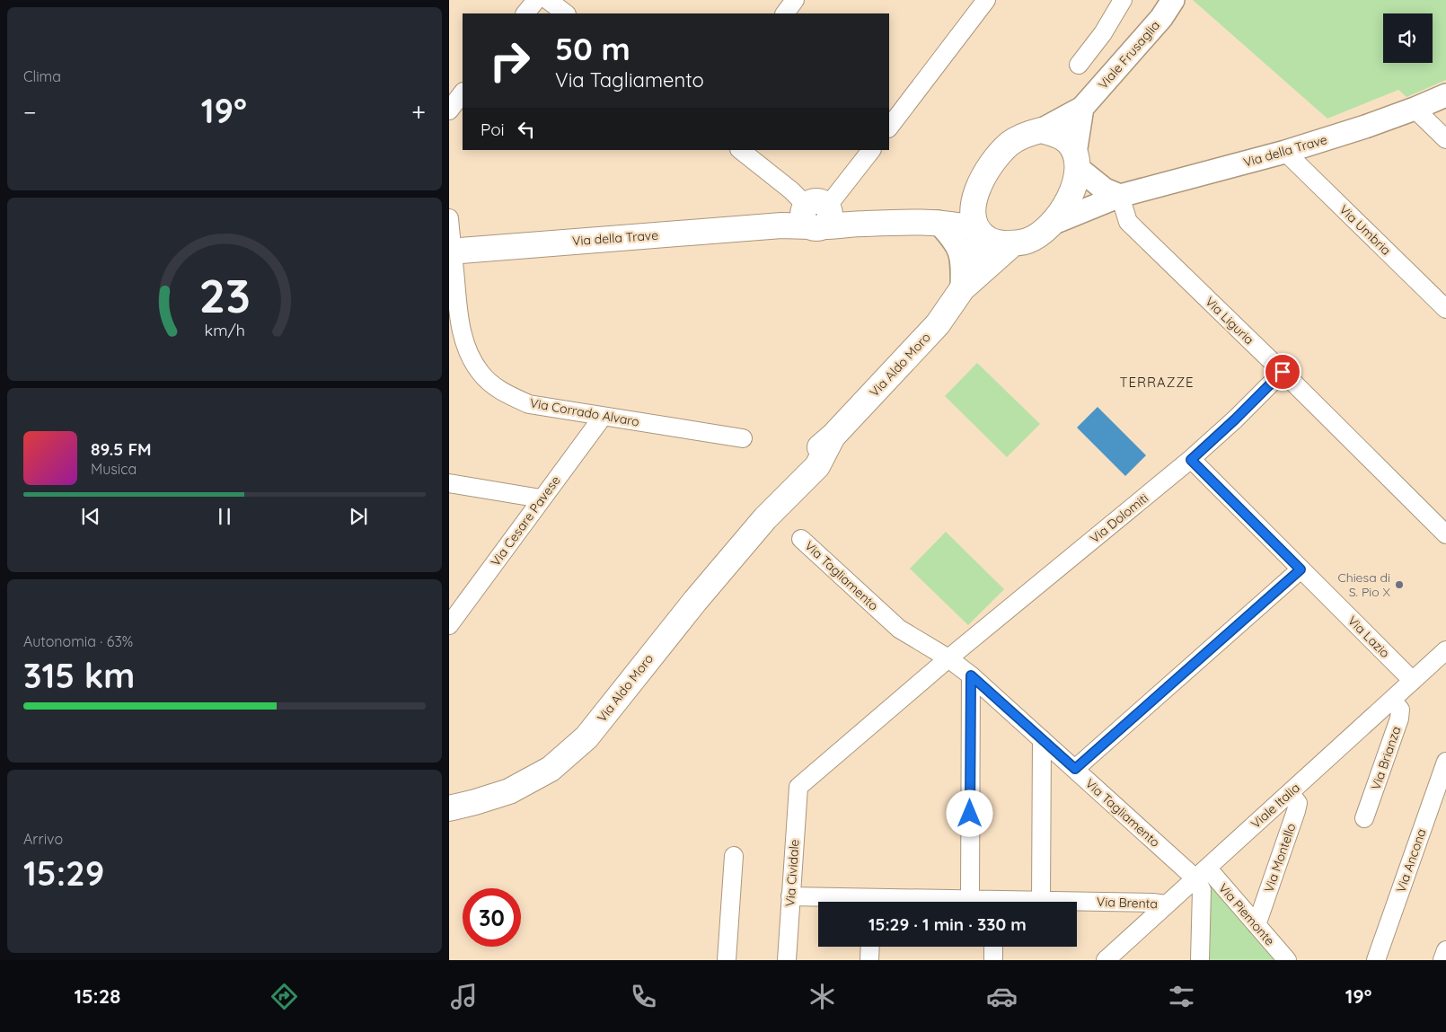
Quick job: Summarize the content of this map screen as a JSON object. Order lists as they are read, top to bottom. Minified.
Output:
{"streets":{"main road":["Via della Trave","Via Aldo Moro"],"street":["Viale Frusaglia","Via Umbria","Via Liguria","Via Corrado Alvaro","Via Dolomiti","Via Cesare Pavese","Via Tagliamento","Via Lazio","Via Brianza","Viale Italia","Via Montello","Via Ancona","Via Cividale","Via Brenta","Via Piemonte"]},"crossings":[["Viale Frusaglia","Via della Trave"],["Viale Frusaglia","Via Aldo Moro"],["Via della Trave","Via Umbria"],["Via della Trave","Via Liguria"],["Via della Trave","Via Aldo Moro"],["Via della Trave","Via Corrado Alvaro"],["Via Liguria","Via Dolomiti"],["Via Corrado Alvaro","Via Cesare Pavese"],["Via Dolomiti","Via Tagliamento"],["Via Dolomiti","Via Lazio"],["Via Dolomiti","Via Cividale"],["Via Tagliamento","Viale Italia"],["Via Tagliamento","Via Cividale"],["Via Tagliamento","Via Piemonte"],["Via Lazio","Viale Italia"],["Via Brianza","Viale Italia"],["Viale Italia","Via Montello"],["Viale Italia","Via Brenta"],["Viale Italia","Via Piemonte"],["Via Montello","Via Piemonte"],["Via Cividale","Via Brenta"]],"districts":["TERRAZZE"],"places":["Chiesa di S. Pio X"],"page":{"tile":["Clima",["Autonomia · 63%","315 km"],["Arrivo","15:29"]],"turn":["50 m","Via Tagliamento"],"heat":["−","19°","+"],"then":"Poi","song":["89.5 FM","Musica"],"limit":"30","trip":"15:29 · 1 min · 330 m","tabs":["15:28","19°"],"gauge":["23","km/h"]}}
